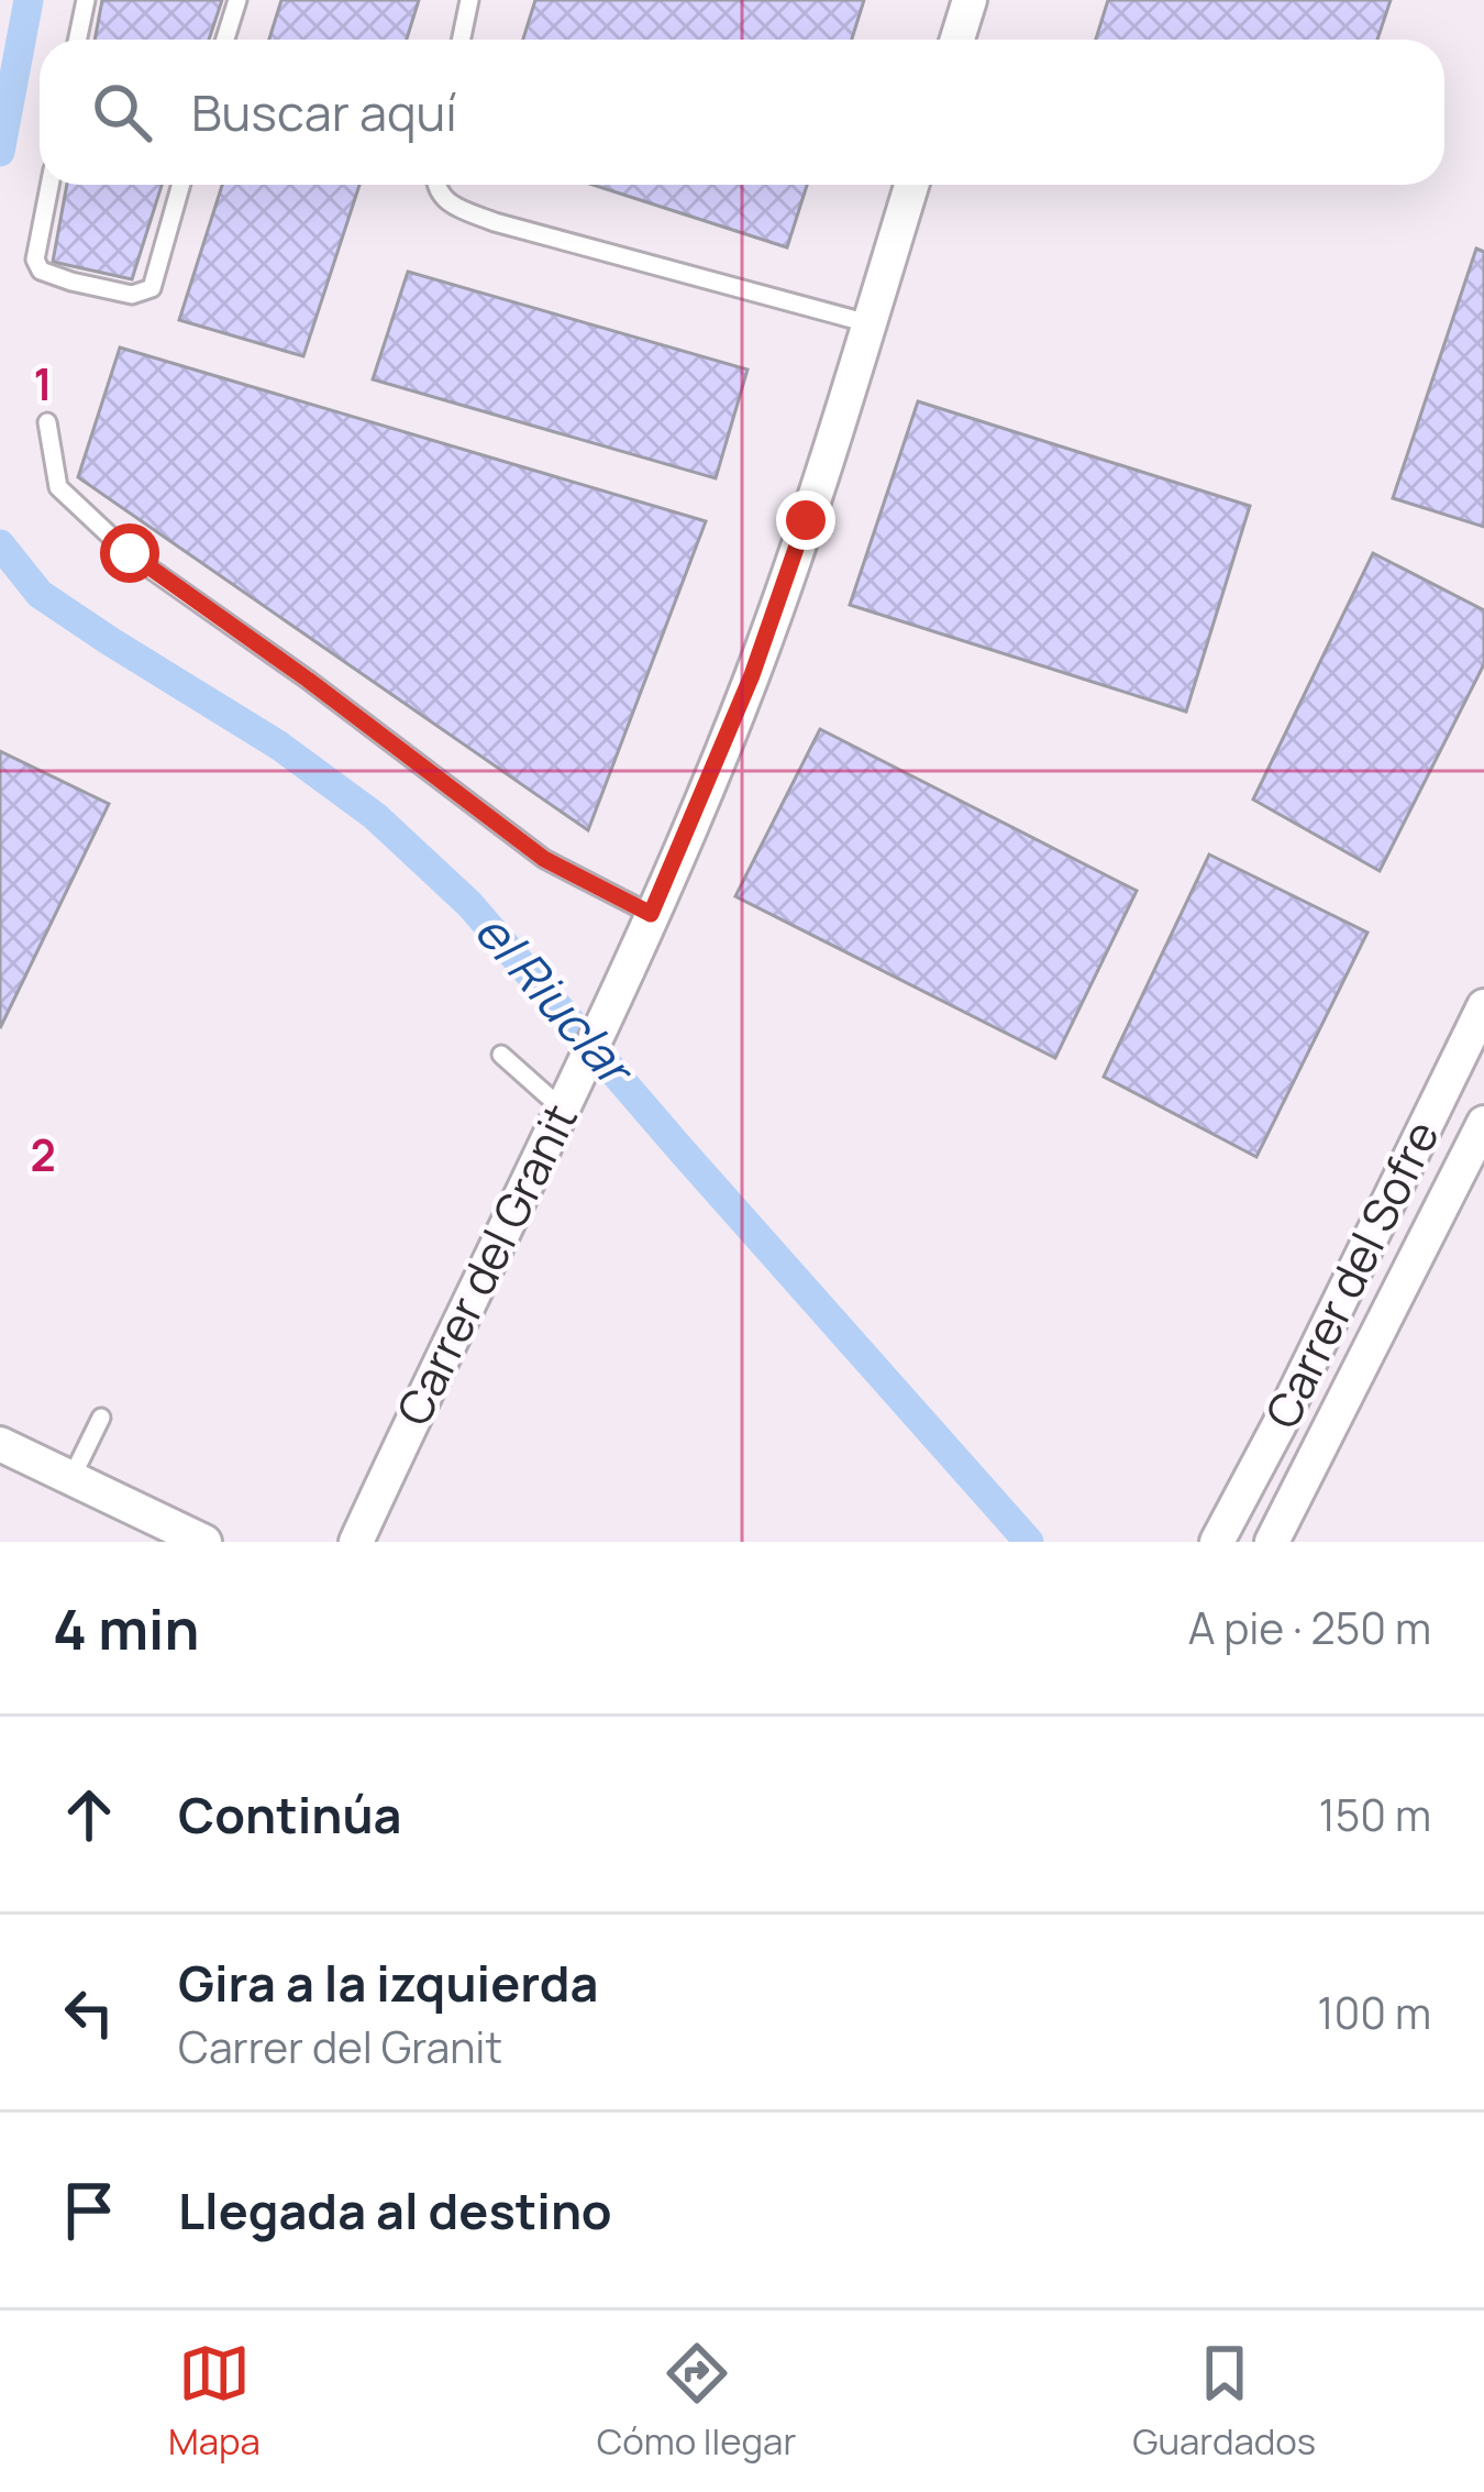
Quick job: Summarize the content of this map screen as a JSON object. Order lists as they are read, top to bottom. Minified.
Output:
{"streets":{"street":["Carrer del Granit","Carrer del Sofre"]},"water":["el Riuclar"],"page":{"search":"Buscar aquí","heading":["4 min","A pie · 250 m"],"list":[["Continúa","150 m"],["Gira a la izquierda","Carrer del Granit","100 m"],"Llegada al destino"],"nav":["Mapa","Cómo llegar","Guardados"]},"grid":{"rows":["1","2"]}}
